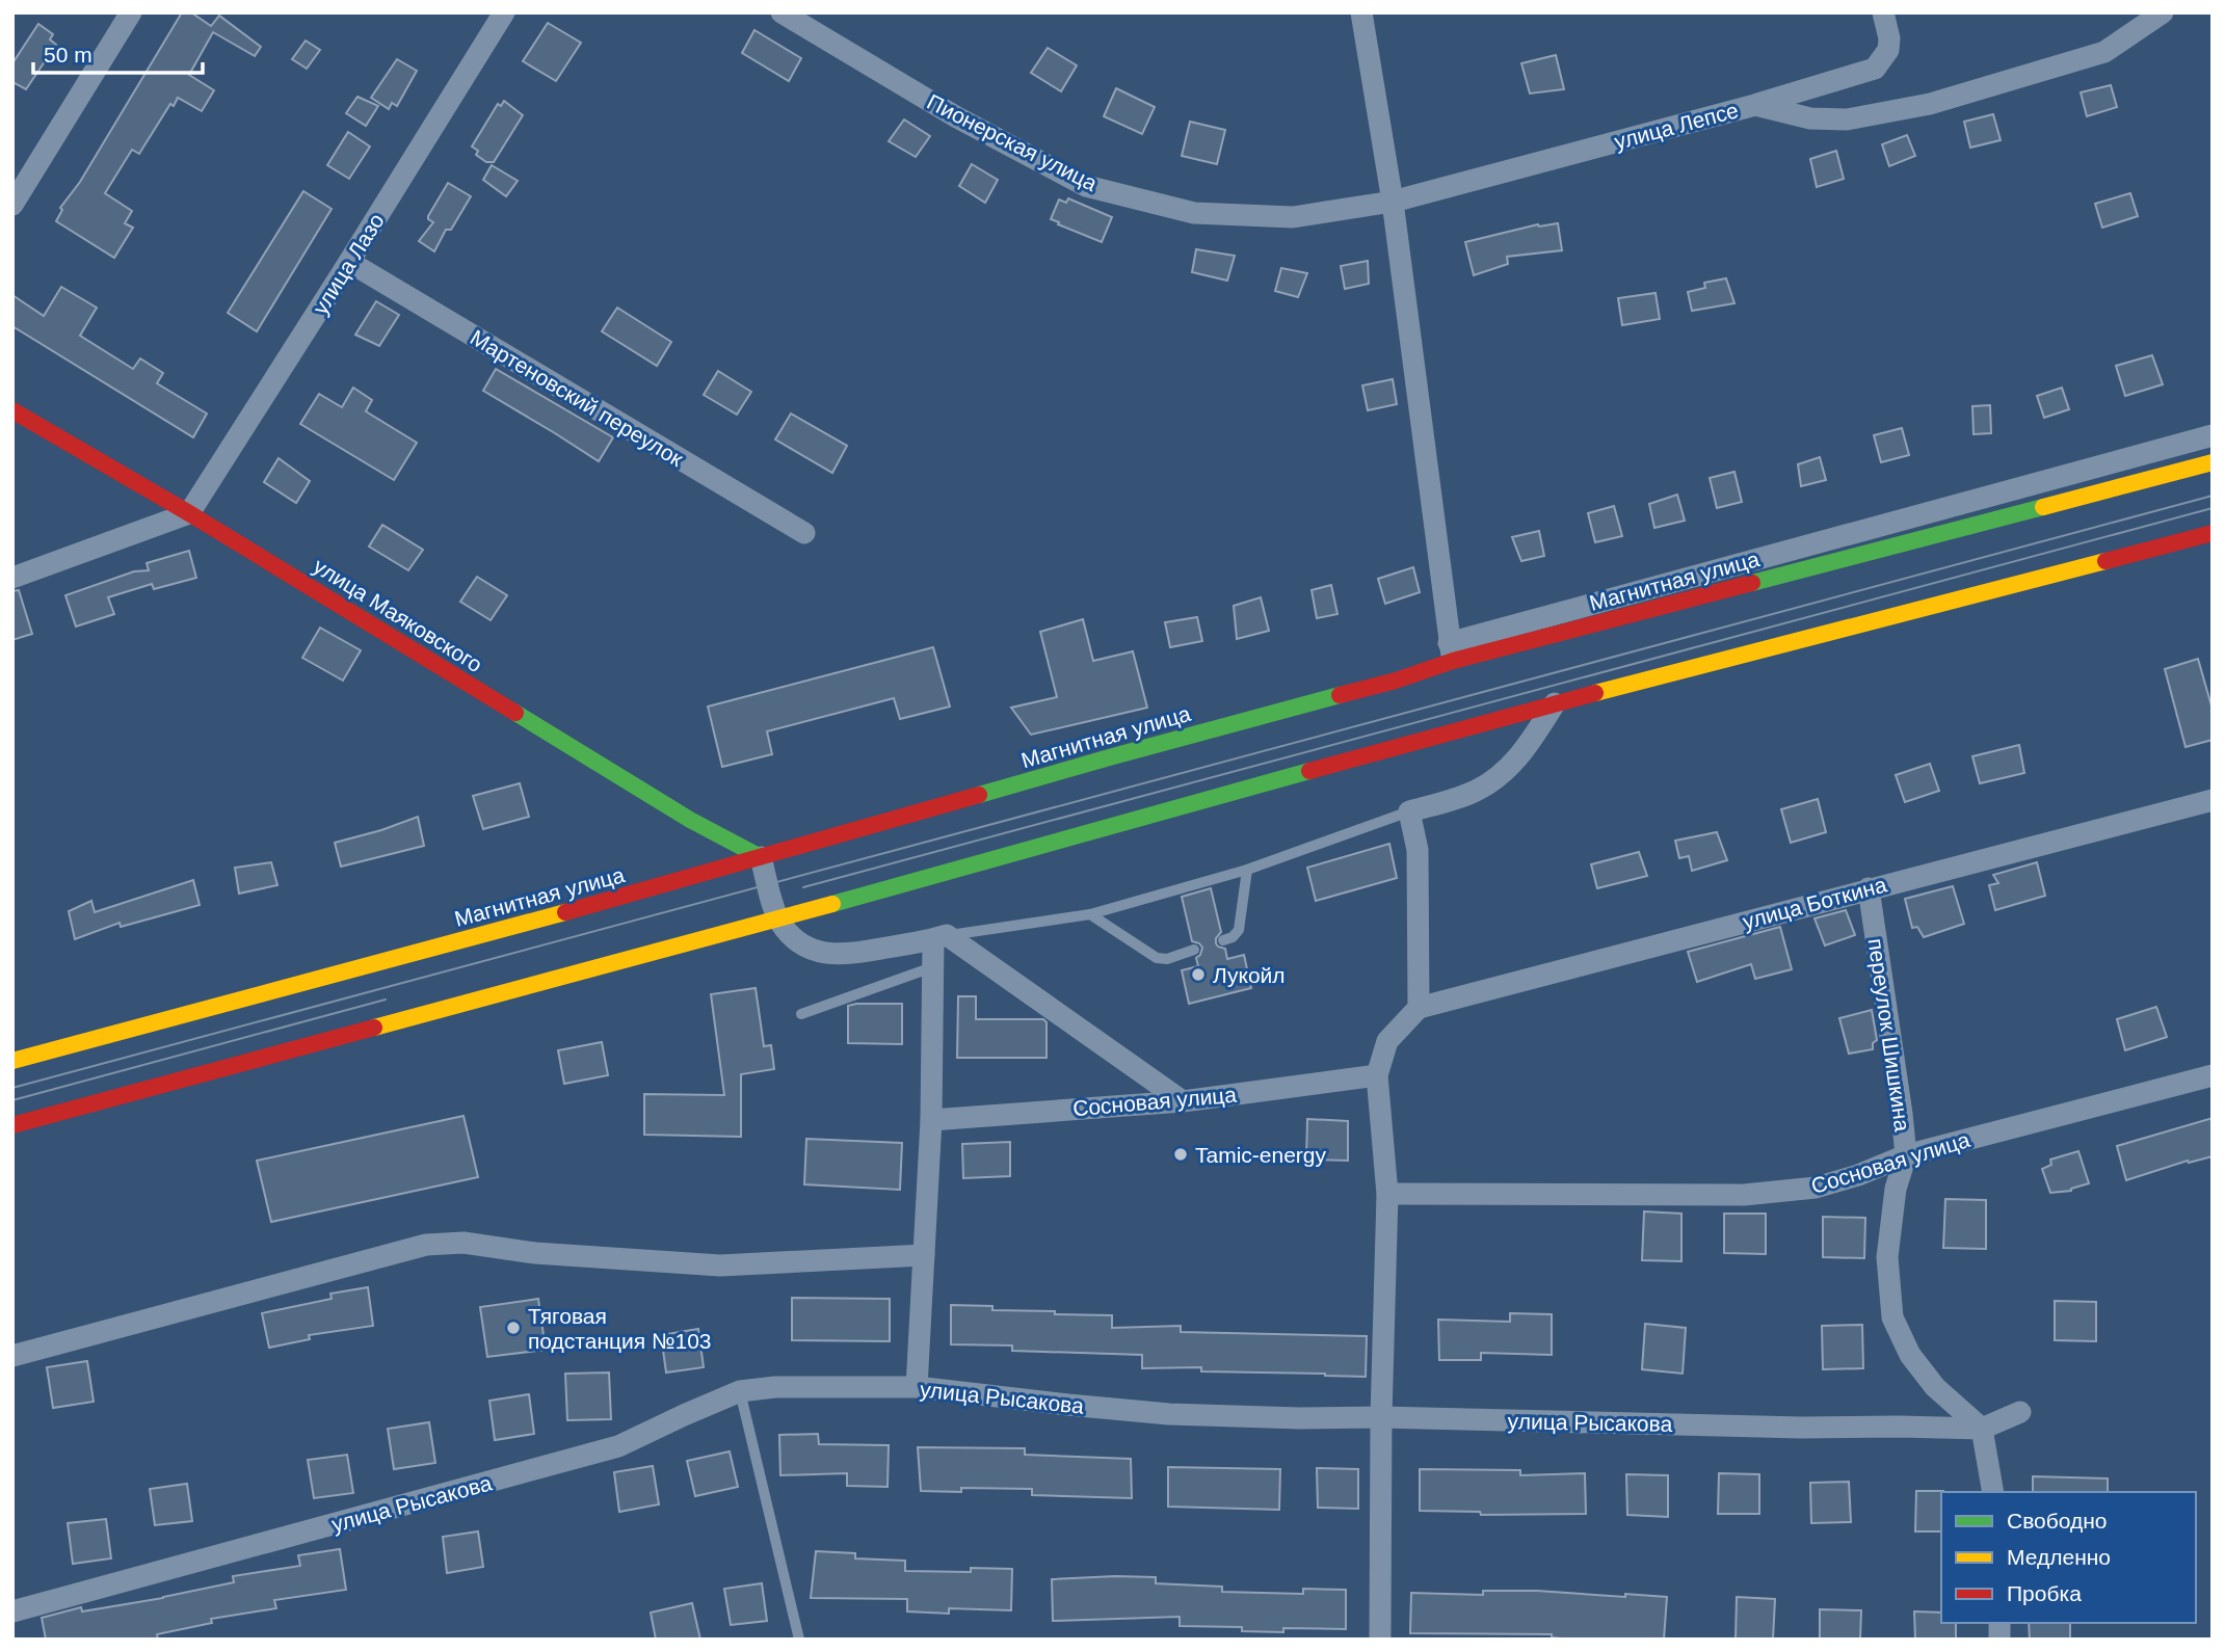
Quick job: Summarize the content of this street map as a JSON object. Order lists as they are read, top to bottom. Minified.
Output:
{"streets":{"main road":["Магнитная улица","улица Маяковского"],"street":["улица Лепсе","Пионерская улица","улица Лазо","Мартеновский переулок","улица Боткина","переулок Шишкина","Сосновая улица","улица Рысакова"]},"crossings":[["улица Лепсе","Пионерская улица"],["улица Лазо","Мартеновский переулок"],["улица Лазо","улица Маяковского"],["Магнитная улица","улица Маяковского"],["улица Боткина","переулок Шишкина"],["переулок Шишкина","Сосновая улица"],["переулок Шишкина","улица Рысакова"]],"places":["Лукойл","Tamic-energy","Тяговая подстанция №103"],"legend":["Свободно","Медленно","Пробка"],"scale_bar":"50 m"}
